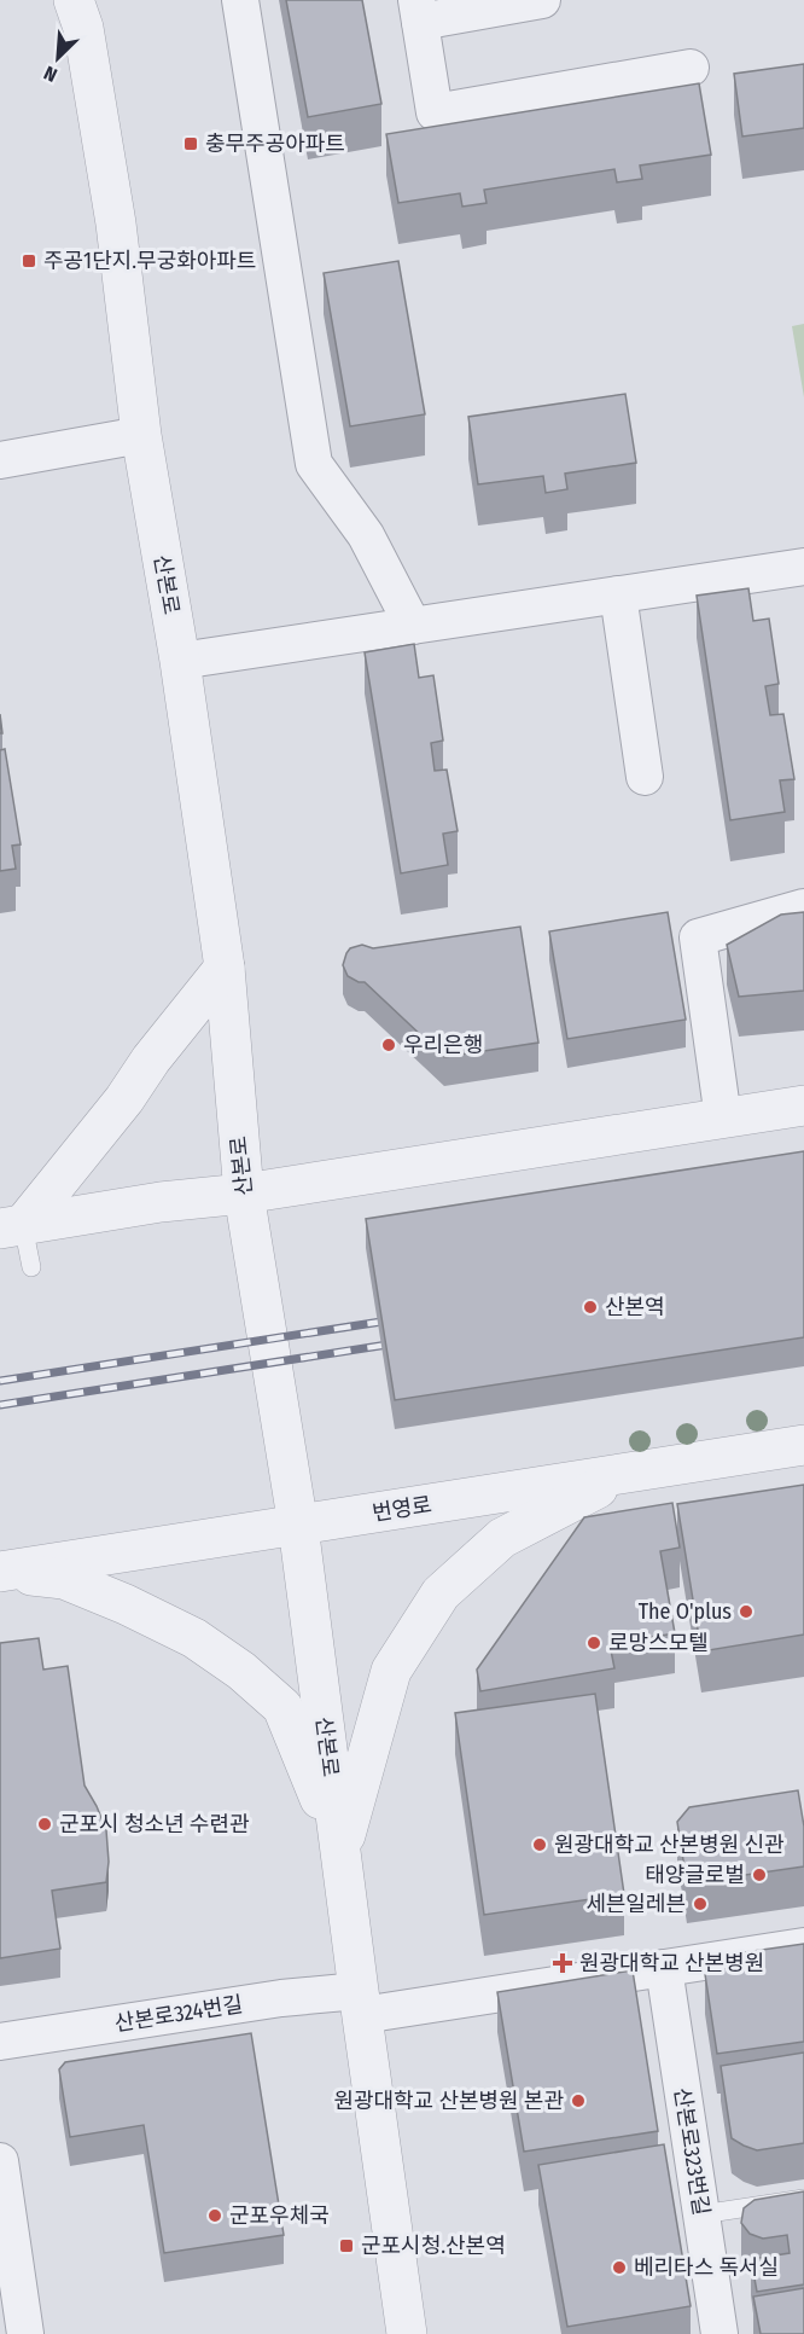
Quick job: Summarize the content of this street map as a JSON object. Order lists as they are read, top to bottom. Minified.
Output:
{"streets":{"street":["산본로","번영로","산본로324번길","산본로323번길"]},"crossings":[["산본로","번영로"],["산본로","산본로324번길"]],"places":{"transit":["충무주공아파트","주공1단지.무궁화아파트","군포시청.산본역"],"other":["우리은행","산본역","The O'plus","로망스모텔","군포시 청소년 수련관","원광대학교 산본병원 신관","태양글로벌","세븐일레븐","원광대학교 산본병원 본관","군포우체국","베리타스 독서실"],"health":["원광대학교 산본병원"]},"north":"bottom left"}
